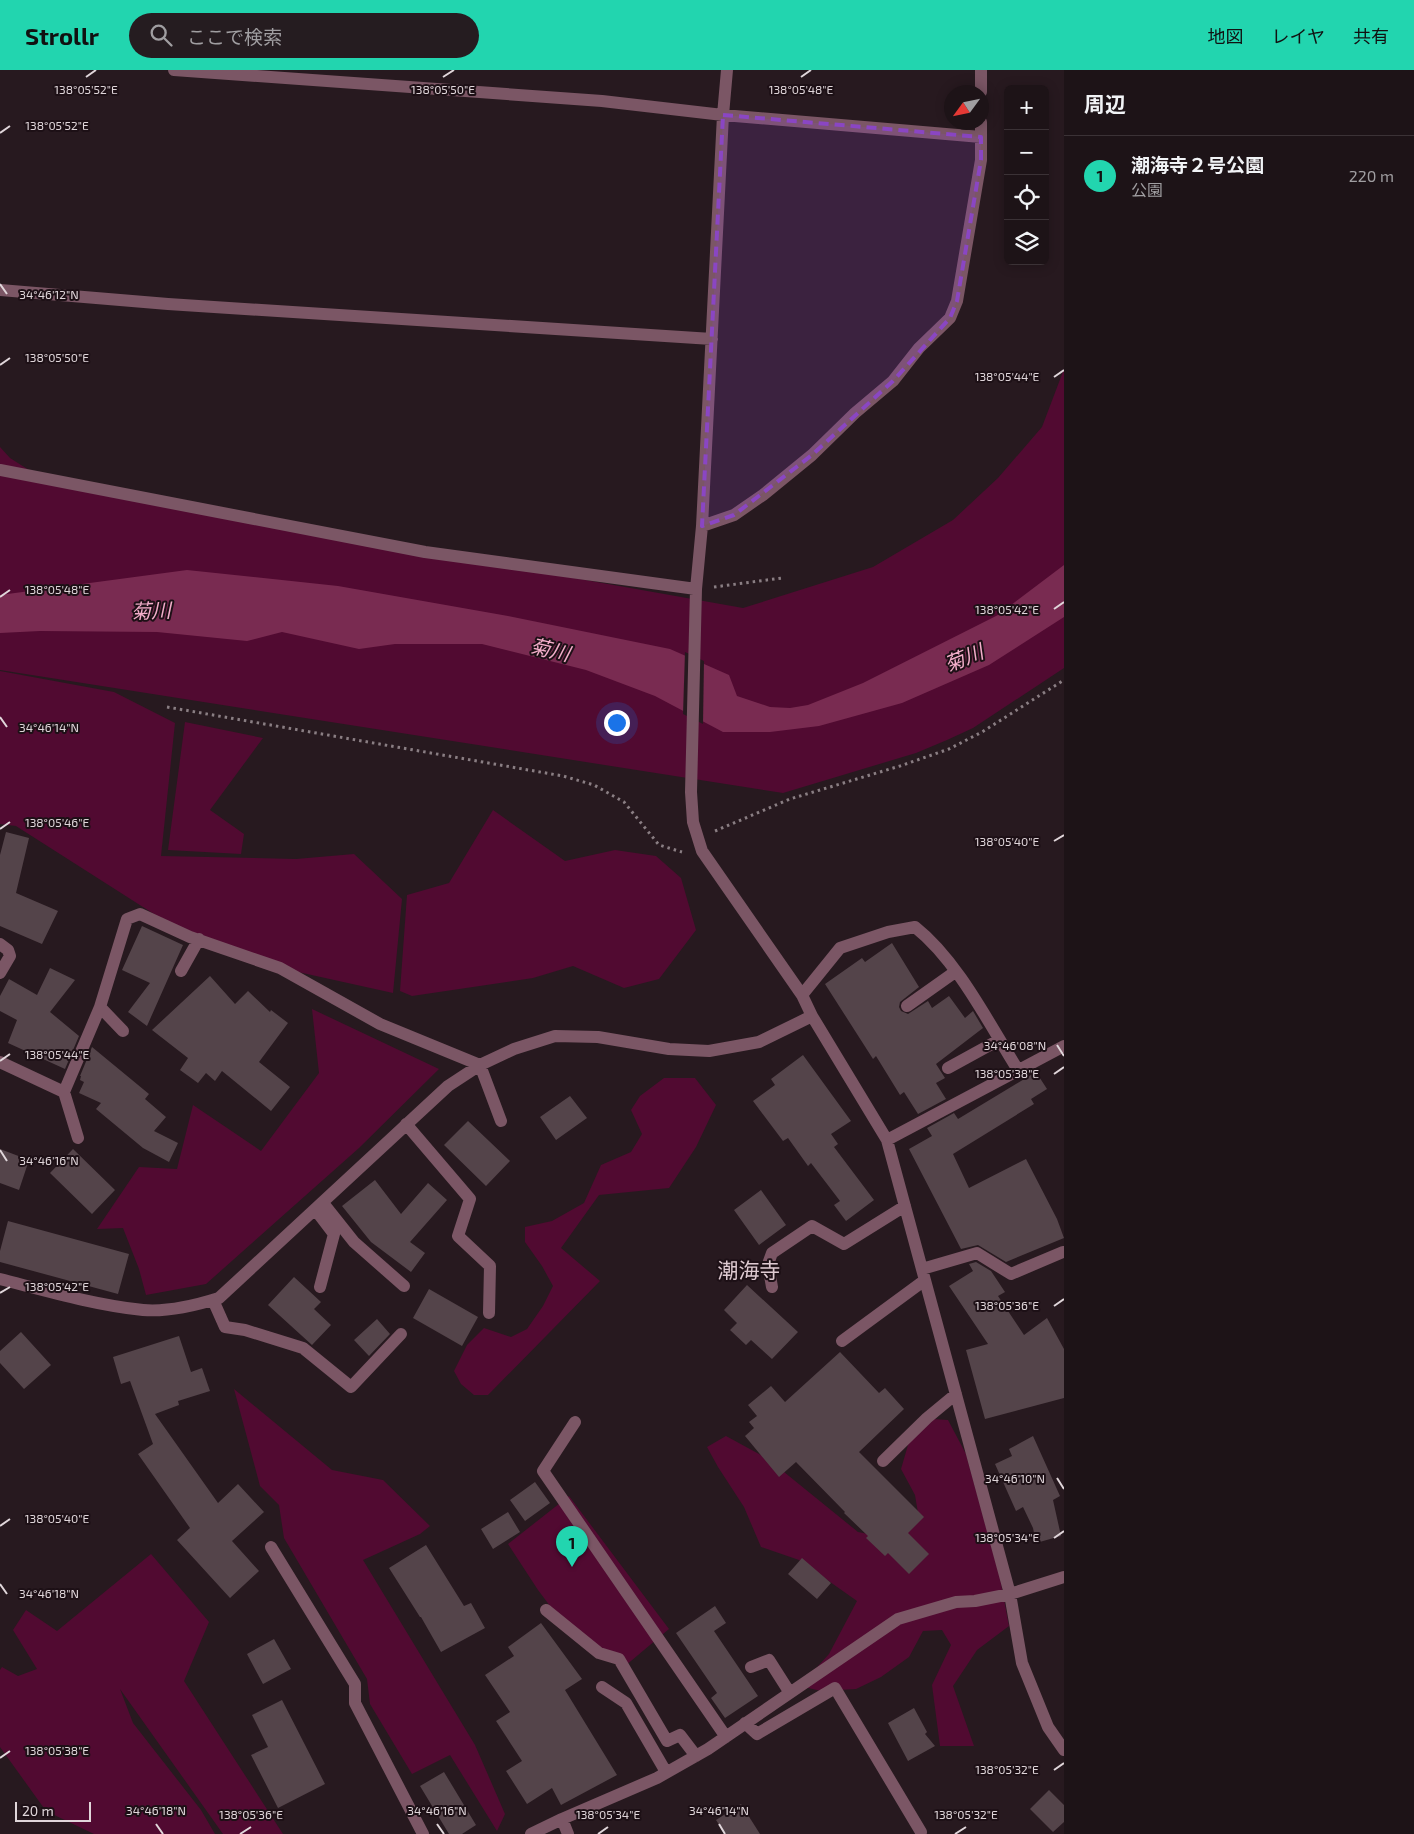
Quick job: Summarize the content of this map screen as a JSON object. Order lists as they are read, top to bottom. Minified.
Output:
{"districts":["潮海寺"],"water":["菊川"],"scale_bar":"20 m","north":"bottom left","page":{"header":"Strollr","search":"ここで検索","nav":["地図","レイヤ","共有"],"heading":"周辺","map_buttons":["+","−"],"list":[{"mark":"1","name":"潮海寺２号公園","note":"公園","value":"220 m"}],"pins":"1","scale":"20 m"},"coordinates":["138°05'52\"E","138°05'50\"E","138°05'48\"E","34°46'12\"N","138°05'44\"E","138°05'42\"E","34°46'14\"N","138°05'46\"E","138°05'40\"E","34°46'08\"N","138°05'38\"E","34°46'16\"N","138°05'36\"E","34°46'10\"N","138°05'34\"E","34°46'18\"N","138°05'32\"E"]}
